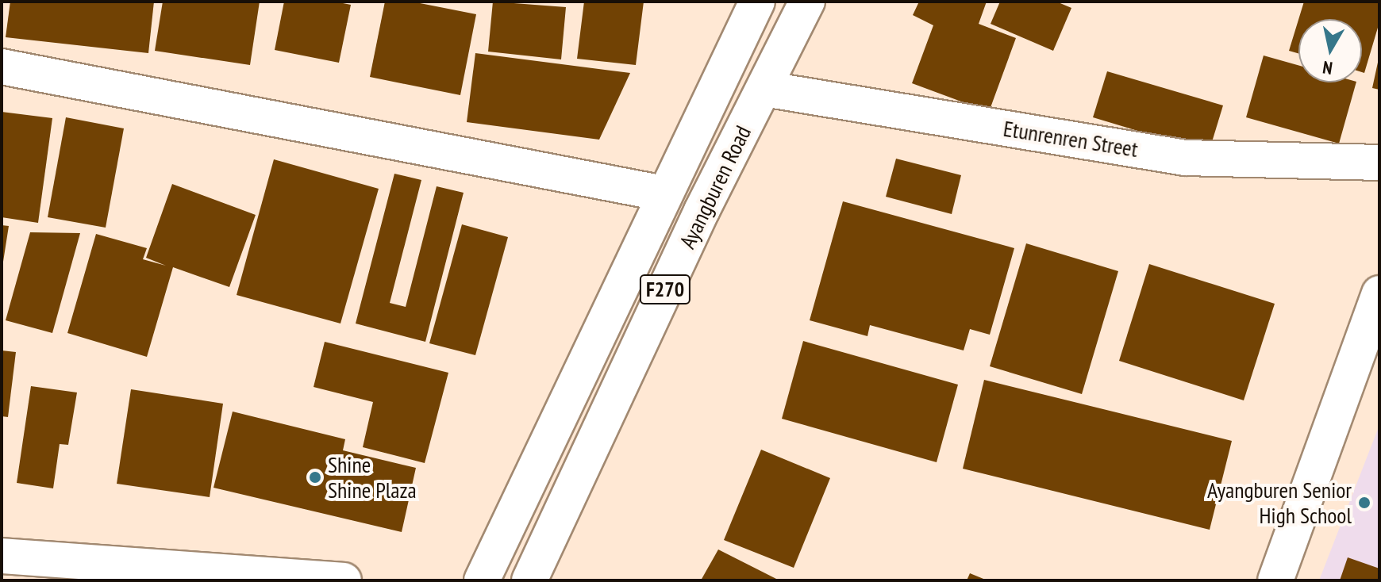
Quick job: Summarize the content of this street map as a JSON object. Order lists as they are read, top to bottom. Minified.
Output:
{"streets":{"main road":["Etunrenren Street","Ayangburen Road","F270"]},"crossings":[["Etunrenren Street","Ayangburen Road"]],"places":["Shine Shine Plaza","Ayangburen Senior High School"],"north":"bottom"}
